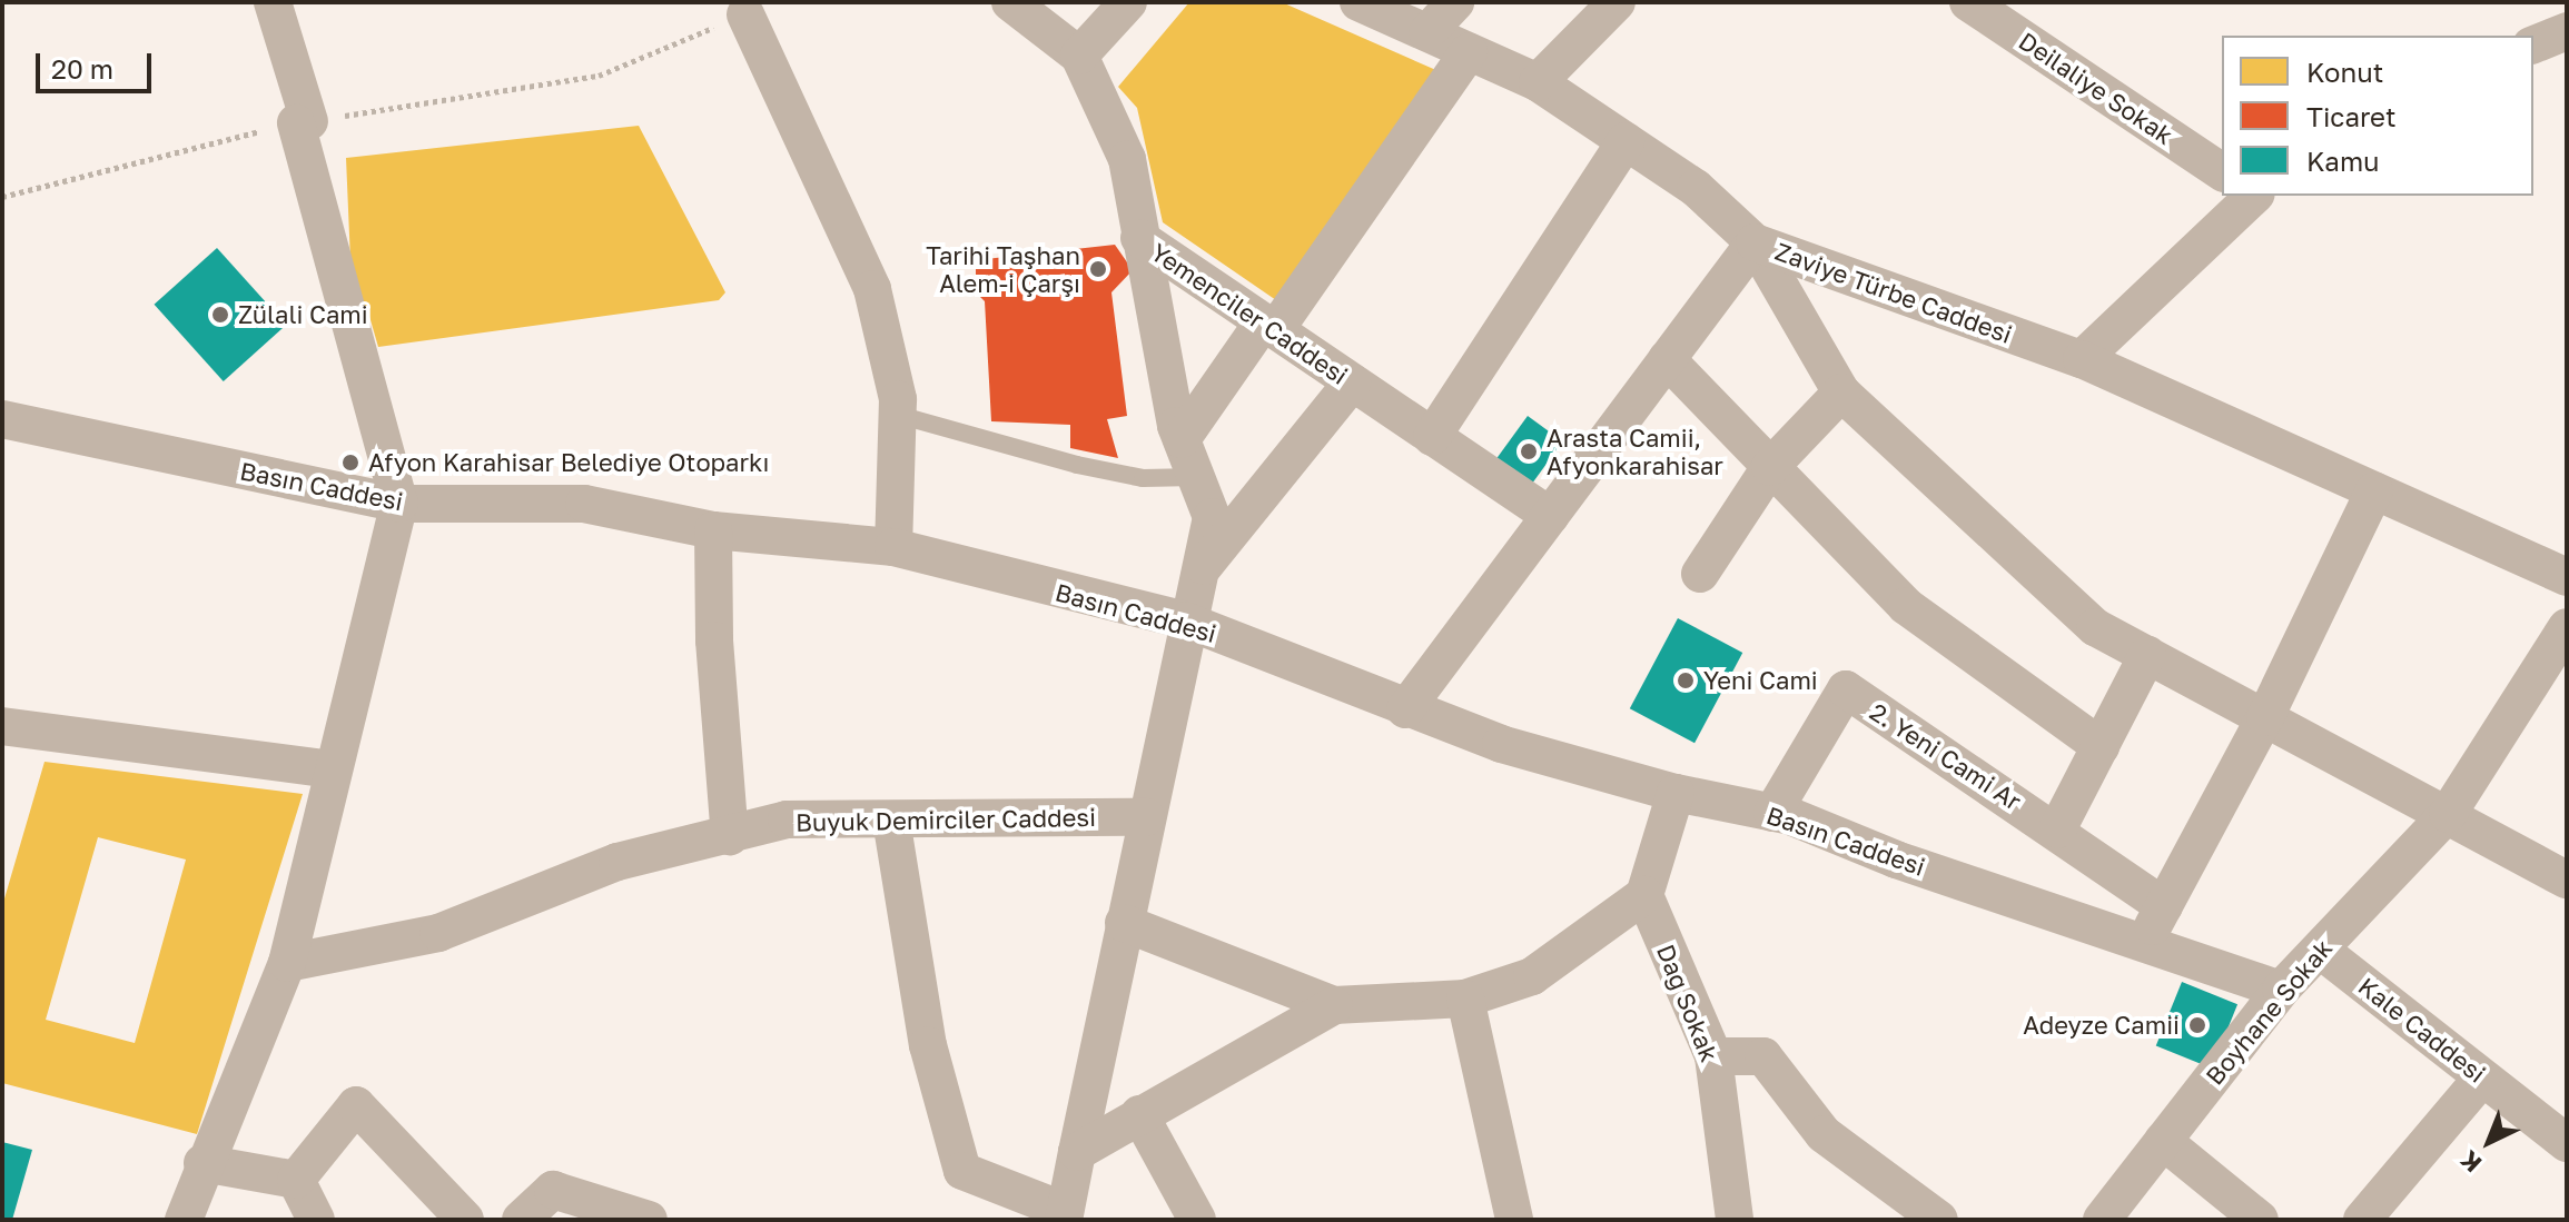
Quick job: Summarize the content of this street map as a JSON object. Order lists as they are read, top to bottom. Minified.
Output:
{"streets":{"street":["Deilaliye Sokak","Zaviye Türbe Caddesi","Yemenciler Caddesi","Basın Caddesi","2. Yeni Cami Ar","Buyuk Demirciler Caddesi","Dag Sokak","Boyhane Sokak","Kale Caddesi"]},"crossings":[["Zaviye Türbe Caddesi","Yemenciler Caddesi"],["Zaviye Türbe Caddesi","Basın Caddesi"],["Basın Caddesi","2. Yeni Cami Ar"],["Basın Caddesi","Boyhane Sokak"],["Boyhane Sokak","Kale Caddesi"]],"places":["Tarihi Taşhan Alem-i Çarşı","Zülali Cami","Arasta Camii, Afyonkarahisar","Afyon Karahisar Belediye Otoparkı","Yeni Cami","Adeyze Camii"],"legend":["Konut","Ticaret","Kamu"],"scale_bar":"20 m","north":"bottom left"}
